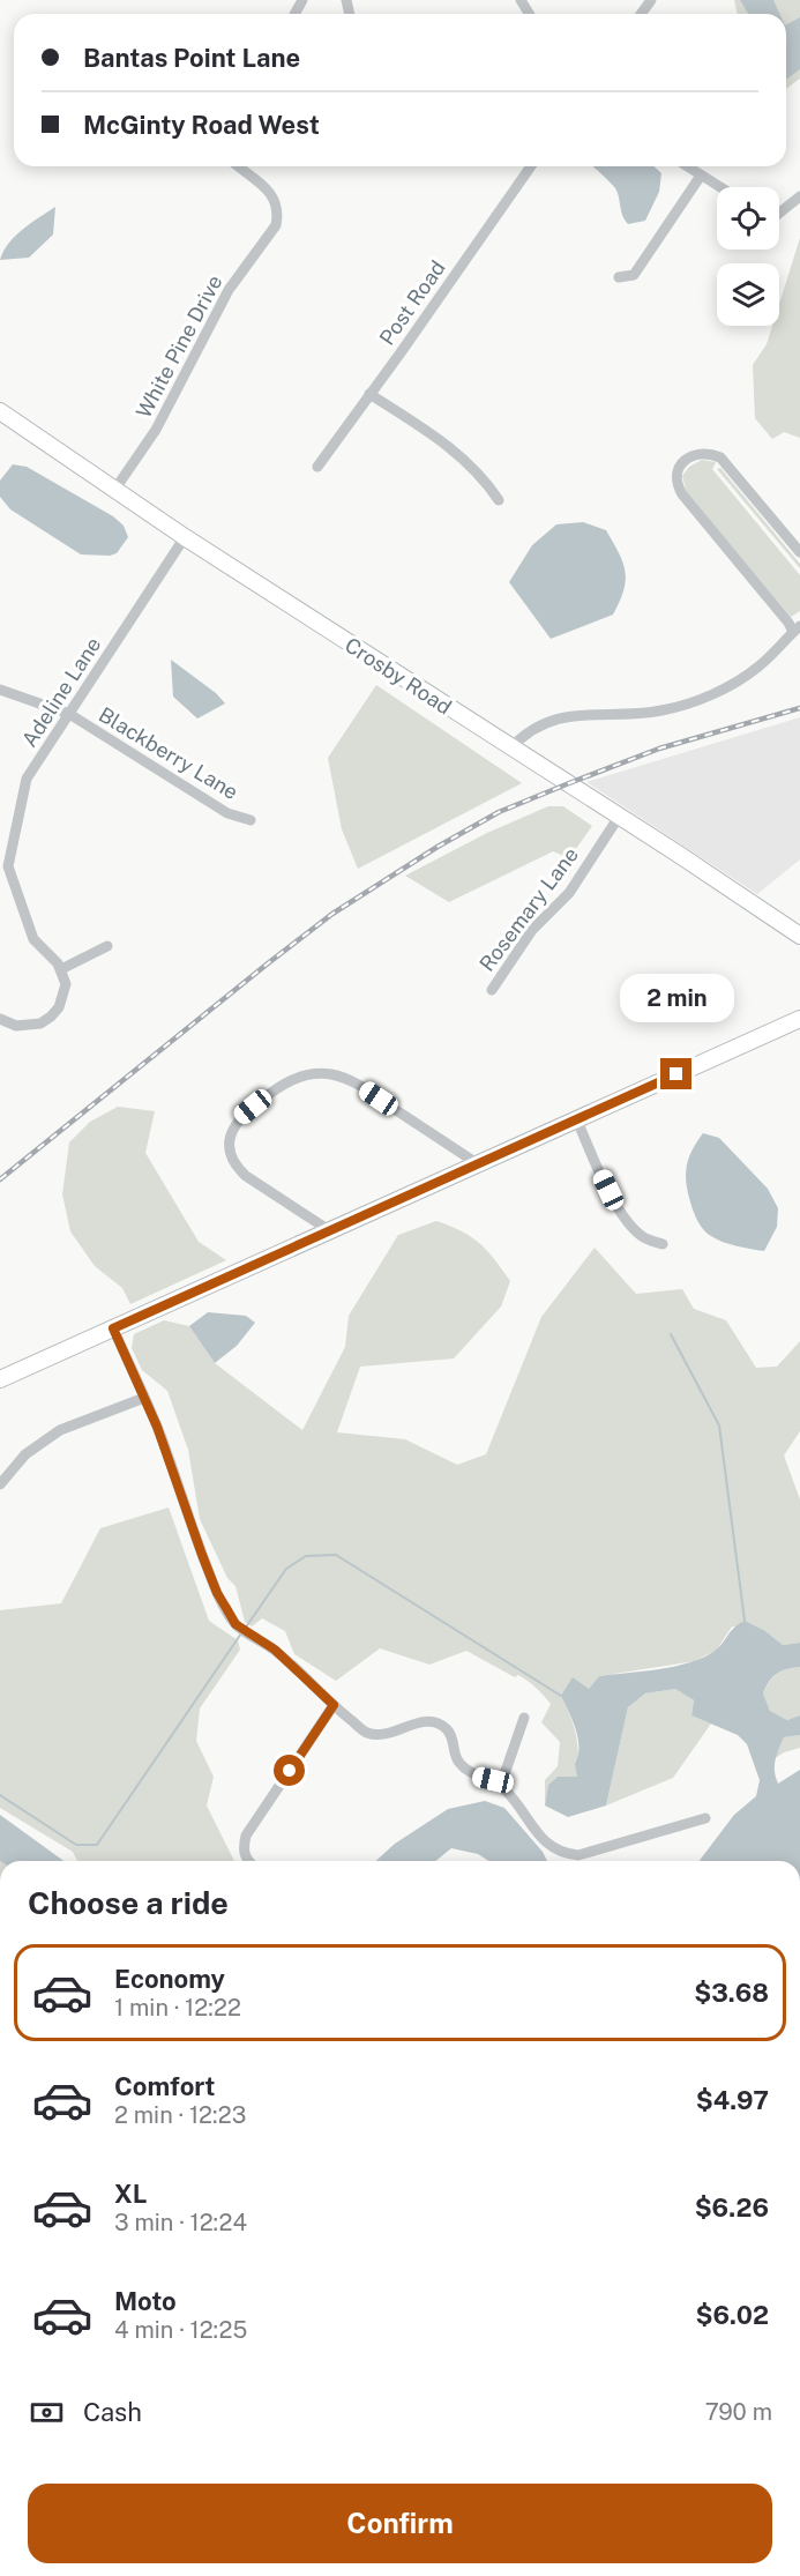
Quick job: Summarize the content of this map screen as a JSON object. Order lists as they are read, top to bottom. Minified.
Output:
{"streets":{"street":["Post Road","White Pine Drive","Crosby Road","Adeline Lane","Blackberry Lane","Rosemary Lane"]},"crossings":[["White Pine Drive","Crosby Road"],["Crosby Road","Adeline Lane"],["Crosby Road","Rosemary Lane"],["Adeline Lane","Blackberry Lane"]],"page":{"banner":["Bantas Point Lane","McGinty Road West"],"bubble":"2 min","heading":"Choose a ride","list":[{"name":"Economy","note":"1 min · 12:22","value":"$3.68"},{"name":"Comfort","note":"2 min · 12:23","value":"$4.97"},{"name":"XL","note":"3 min · 12:24","value":"$6.26"},{"name":"Moto","note":"4 min · 12:25","value":"$6.02"}],"pay":["Cash","790 m"],"buttons":"Confirm"}}
